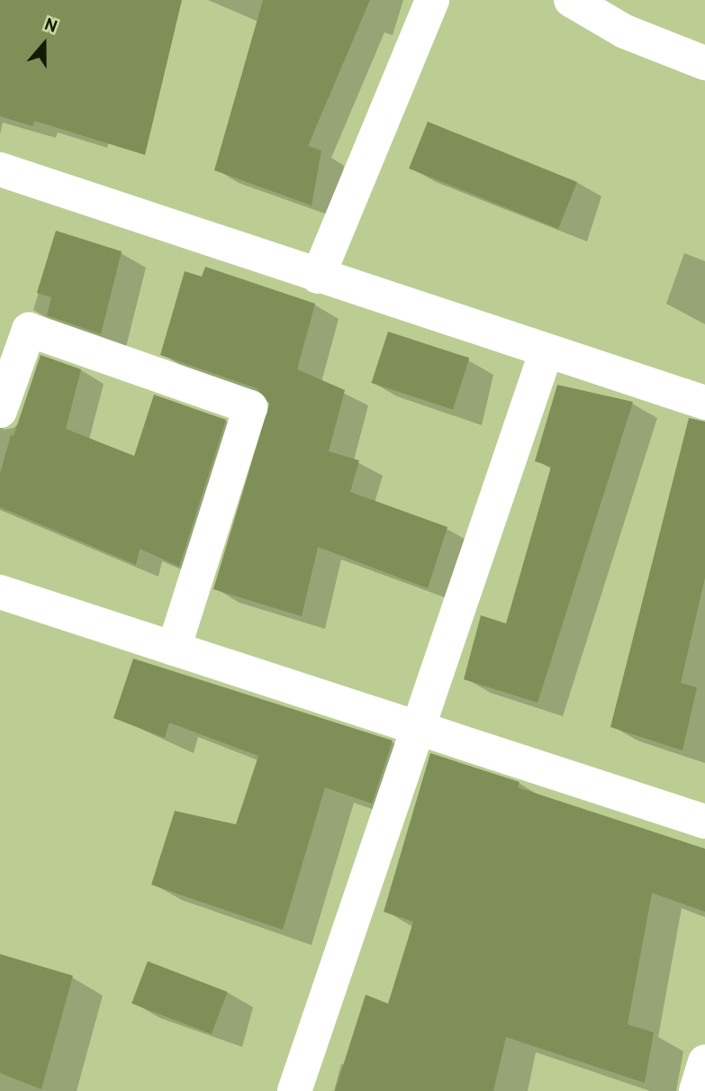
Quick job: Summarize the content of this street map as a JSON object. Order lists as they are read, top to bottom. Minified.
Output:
{"north":"top"}
